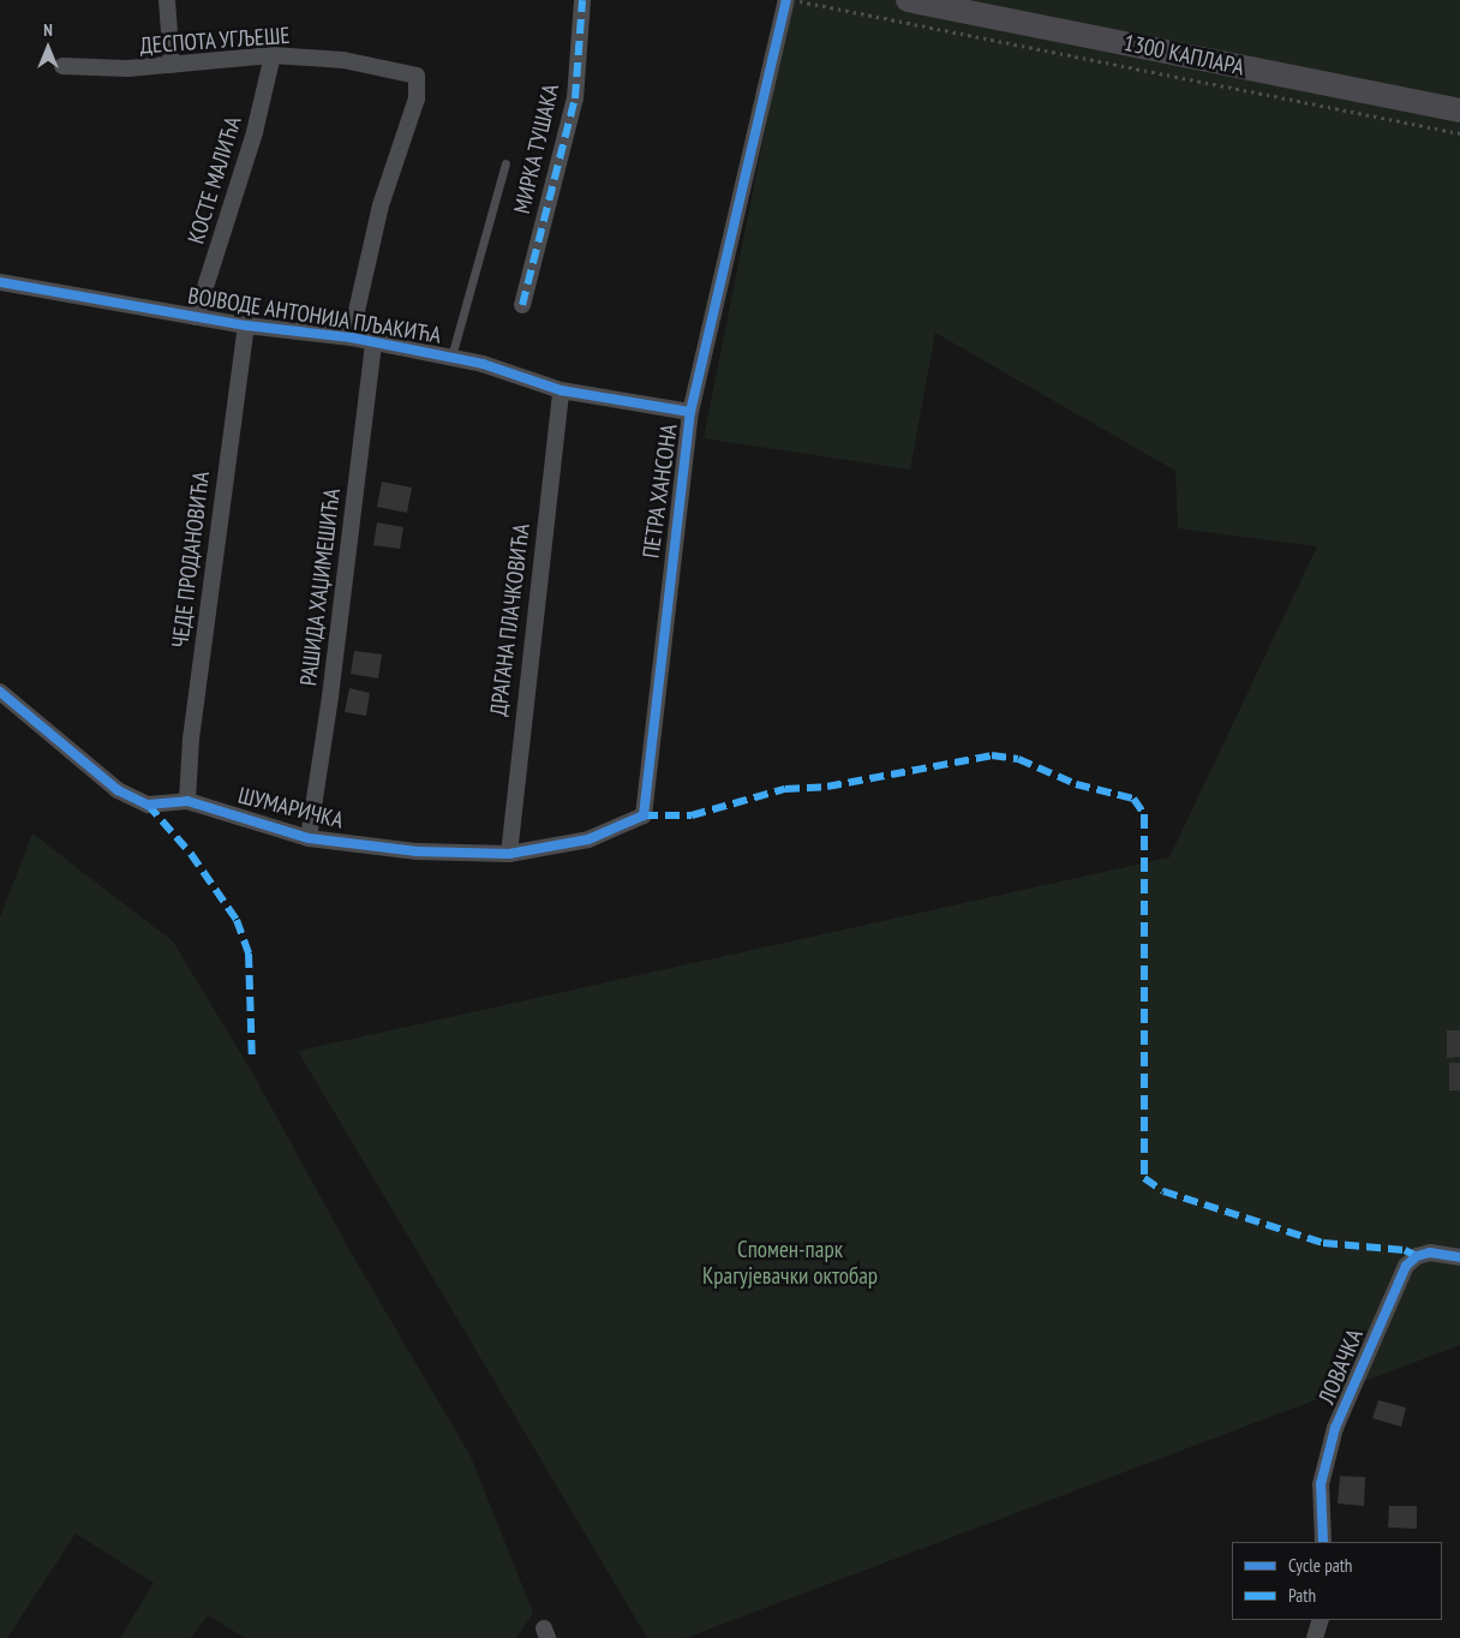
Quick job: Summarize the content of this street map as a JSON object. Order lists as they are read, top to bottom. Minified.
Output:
{"streets":{"main road":["1300 КАПЛАРА"],"street":["ДЕСПОТА УГЉЕШЕ","МИРКА ТУШАКА","КОСТЕ МАЛИЋА","ВОЈВОДЕ АНТОНИЈА ПЉАКИЋА","ПЕТРА ХАНСОНА","ЧЕДЕ ПРОДАНОВИЋА","РАШИДА ХАЏИМЕШИЋА","ДРАГАНА ПЛАЧКОВИЋА","ШУМАРИЧКА","ЛОВАЧКА"]},"crossings":[["ДЕСПОТА УГЉЕШЕ","КОСТЕ МАЛИЋА"],["ДЕСПОТА УГЉЕШЕ","ВОЈВОДЕ АНТОНИЈА ПЉАКИЋА"],["КОСТЕ МАЛИЋА","ВОЈВОДЕ АНТОНИЈА ПЉАКИЋА"],["ВОЈВОДЕ АНТОНИЈА ПЉАКИЋА","ПЕТРА ХАНСОНА"],["ВОЈВОДЕ АНТОНИЈА ПЉАКИЋА","ЧЕДЕ ПРОДАНОВИЋА"],["ВОЈВОДЕ АНТОНИЈА ПЉАКИЋА","РАШИДА ХАЏИМЕШИЋА"],["ВОЈВОДЕ АНТОНИЈА ПЉАКИЋА","ДРАГАНА ПЛАЧКОВИЋА"],["ПЕТРА ХАНСОНА","ШУМАРИЧКА"],["ЧЕДЕ ПРОДАНОВИЋА","ШУМАРИЧКА"],["РАШИДА ХАЏИМЕШИЋА","ШУМАРИЧКА"],["ДРАГАНА ПЛАЧКОВИЋА","ШУМАРИЧКА"]],"parks":["Спомен-парк Крагујевачки октобар"],"legend":["Cycle path","Path"],"north":"top"}
